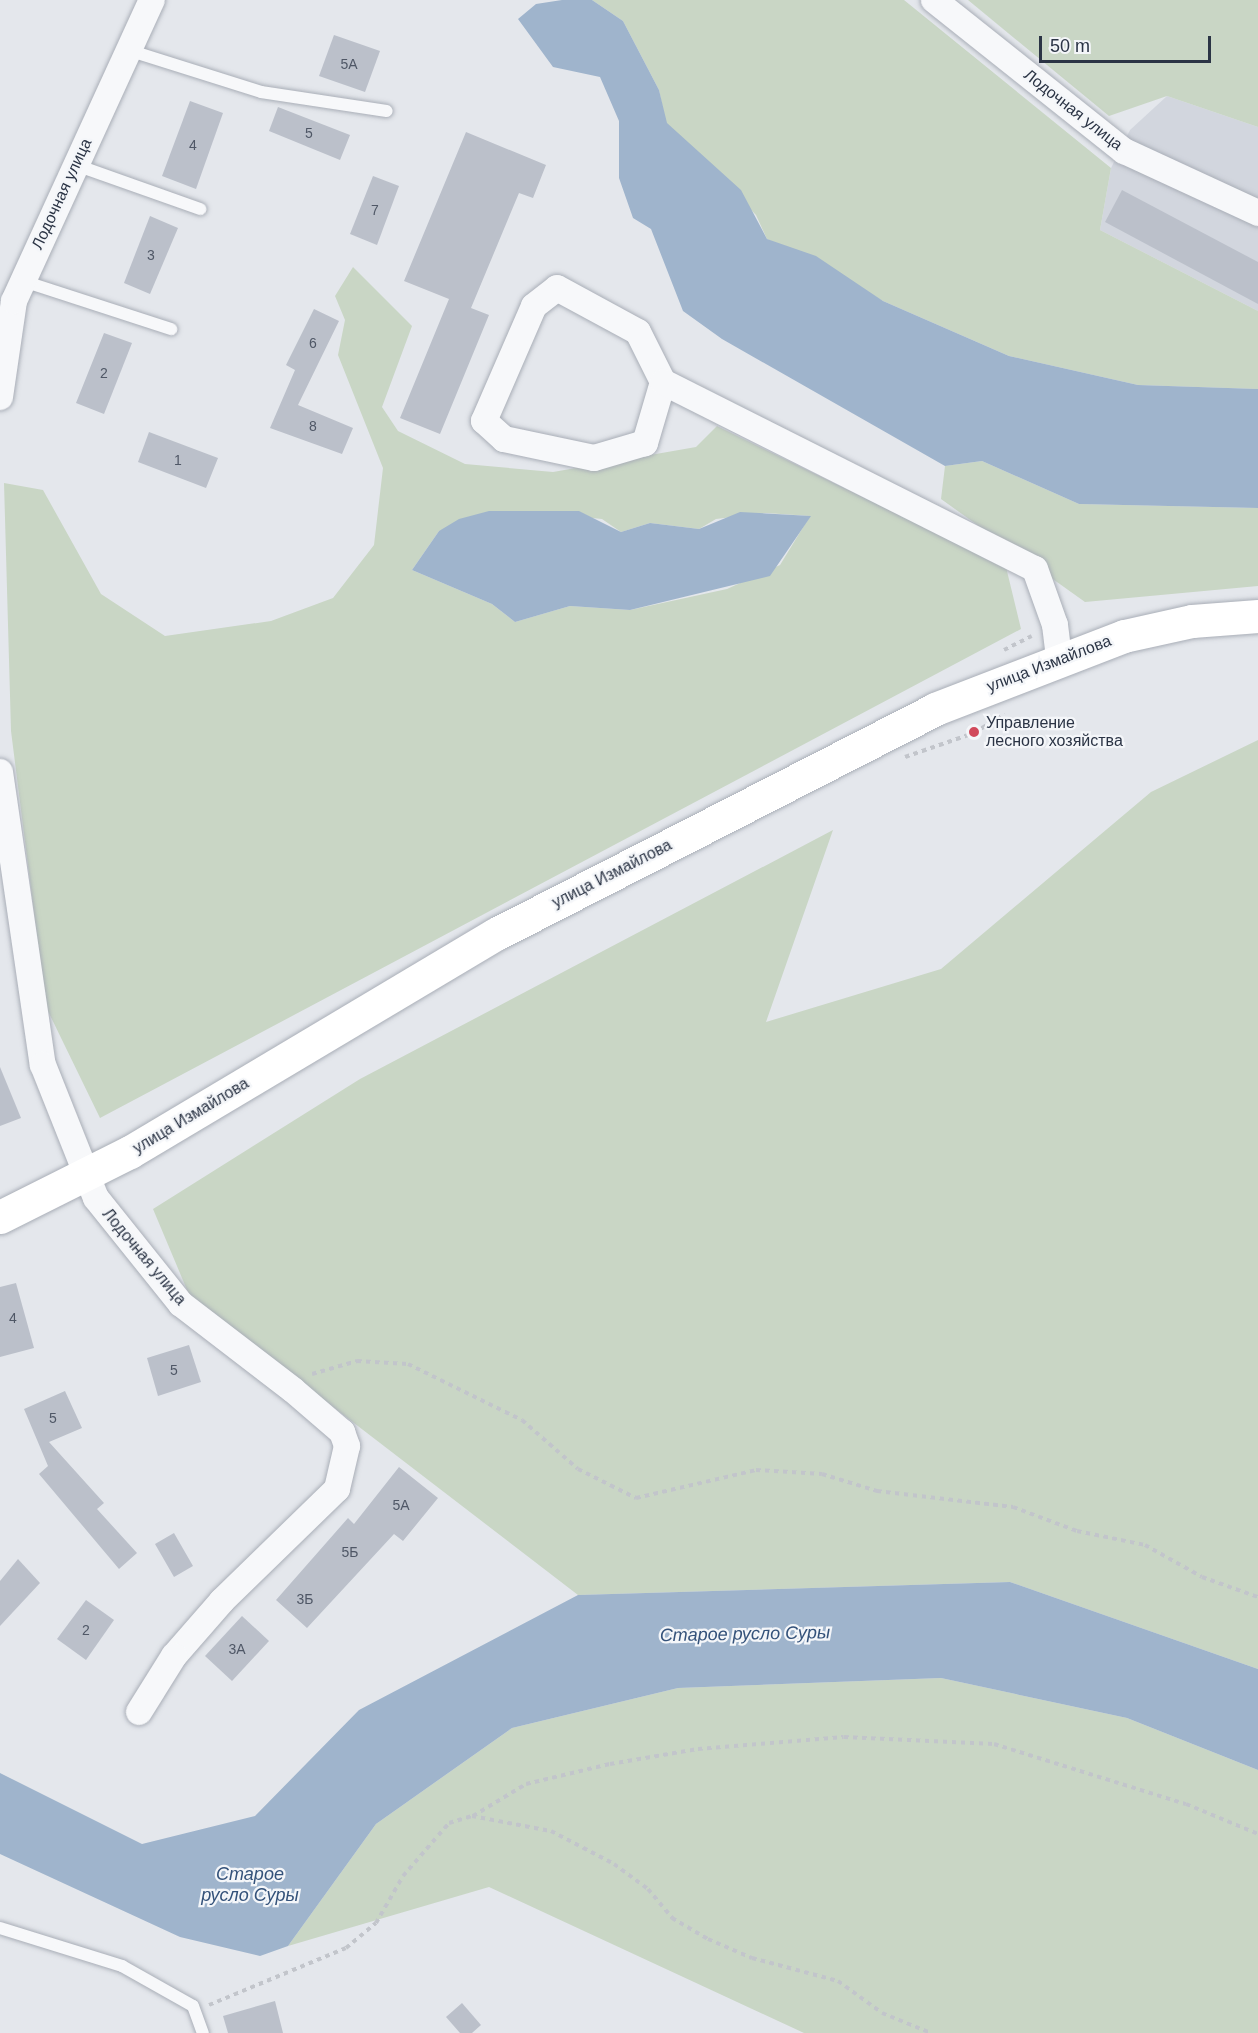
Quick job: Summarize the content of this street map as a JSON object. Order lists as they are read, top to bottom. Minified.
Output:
{"streets":{"main road":["улица Измайлова"],"street":["Лодочная улица"]},"crossings":[["Лодочная улица","улица Измайлова"]],"water":["Старое русло Суры"],"places":["Управление лесного хозяйства"],"house_numbers":["5А","5","4","7","3","6","2","8","1","4","5","5","5А","5Б","3Б","2","3А"],"scale_bar":"50 m"}
